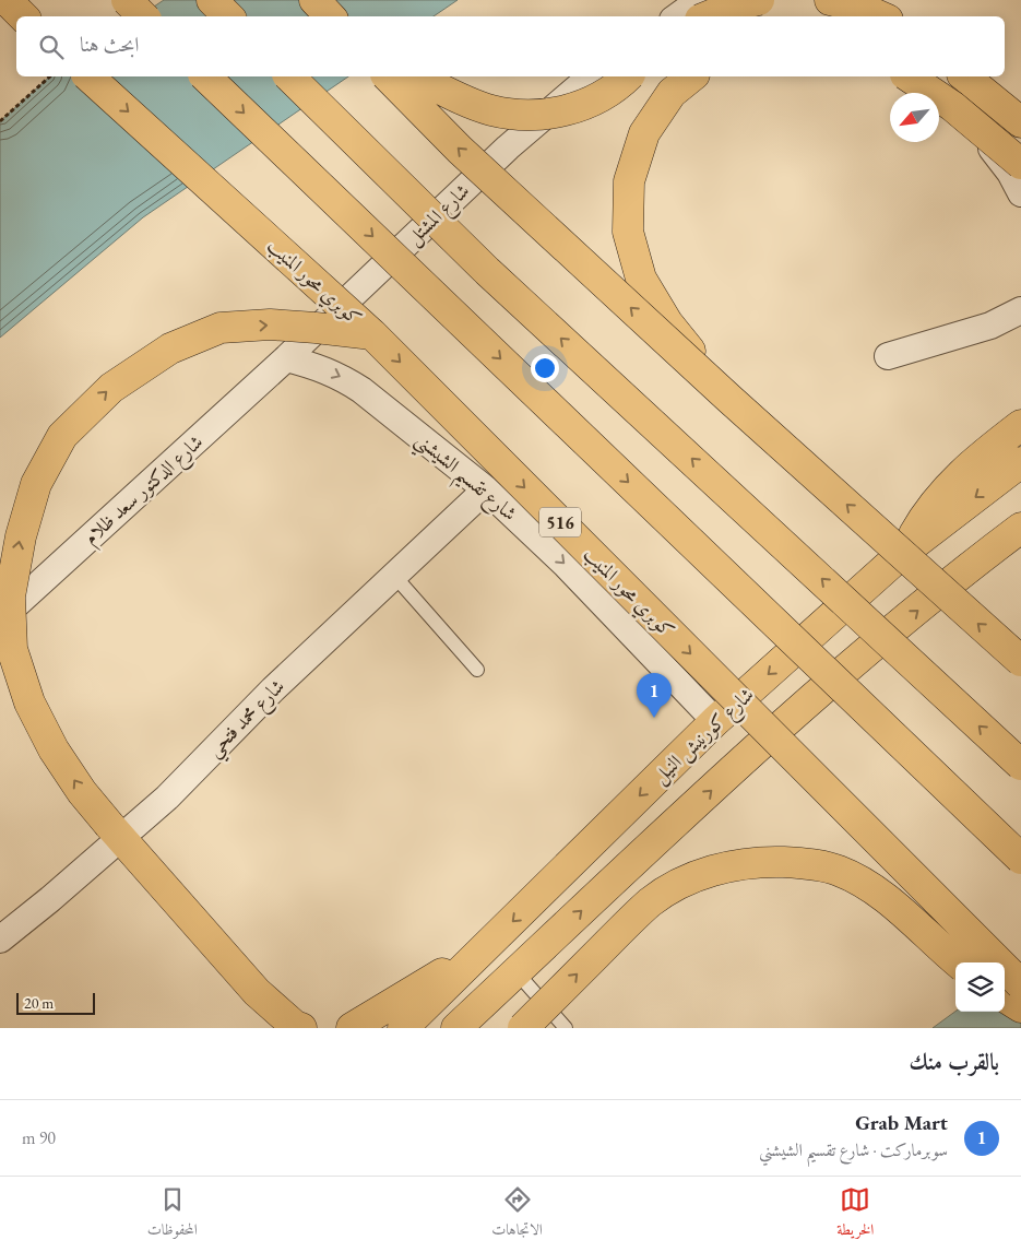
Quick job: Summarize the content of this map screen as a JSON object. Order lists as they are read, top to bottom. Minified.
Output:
{"streets":{"highway":["كوبري محور المنيب","516","شارع كورنيش النيل"],"street":["شارع المشتل","شارع تقسيم الشيشني","شارع الدكتور سعد ظلام","شارع محمد فتحي"]},"crossings":[["شارع المشتل","شارع تقسيم الشيشني"],["شارع المشتل","شارع الدكتور سعد ظلام"],["شارع تقسيم الشيشني","شارع الدكتور سعد ظلام"],["شارع تقسيم الشيشني","شارع محمد فتحي"],["شارع تقسيم الشيشني","شارع كورنيش النيل"]],"one_way":["شارع تقسيم الشيشني"],"scale_bar":"20 m","north":"bottom left","page":{"search":"ابحث هنا","pins":"1","scale":"20 m","heading":"بالقرب منك","list":[{"mark":"1","name":"Grab Mart","note":"سوبرماركت · شارع تقسيم الشيشني","value":"90 m"}],"nav":["الخريطة","الاتجاهات","المحفوظات"]}}
